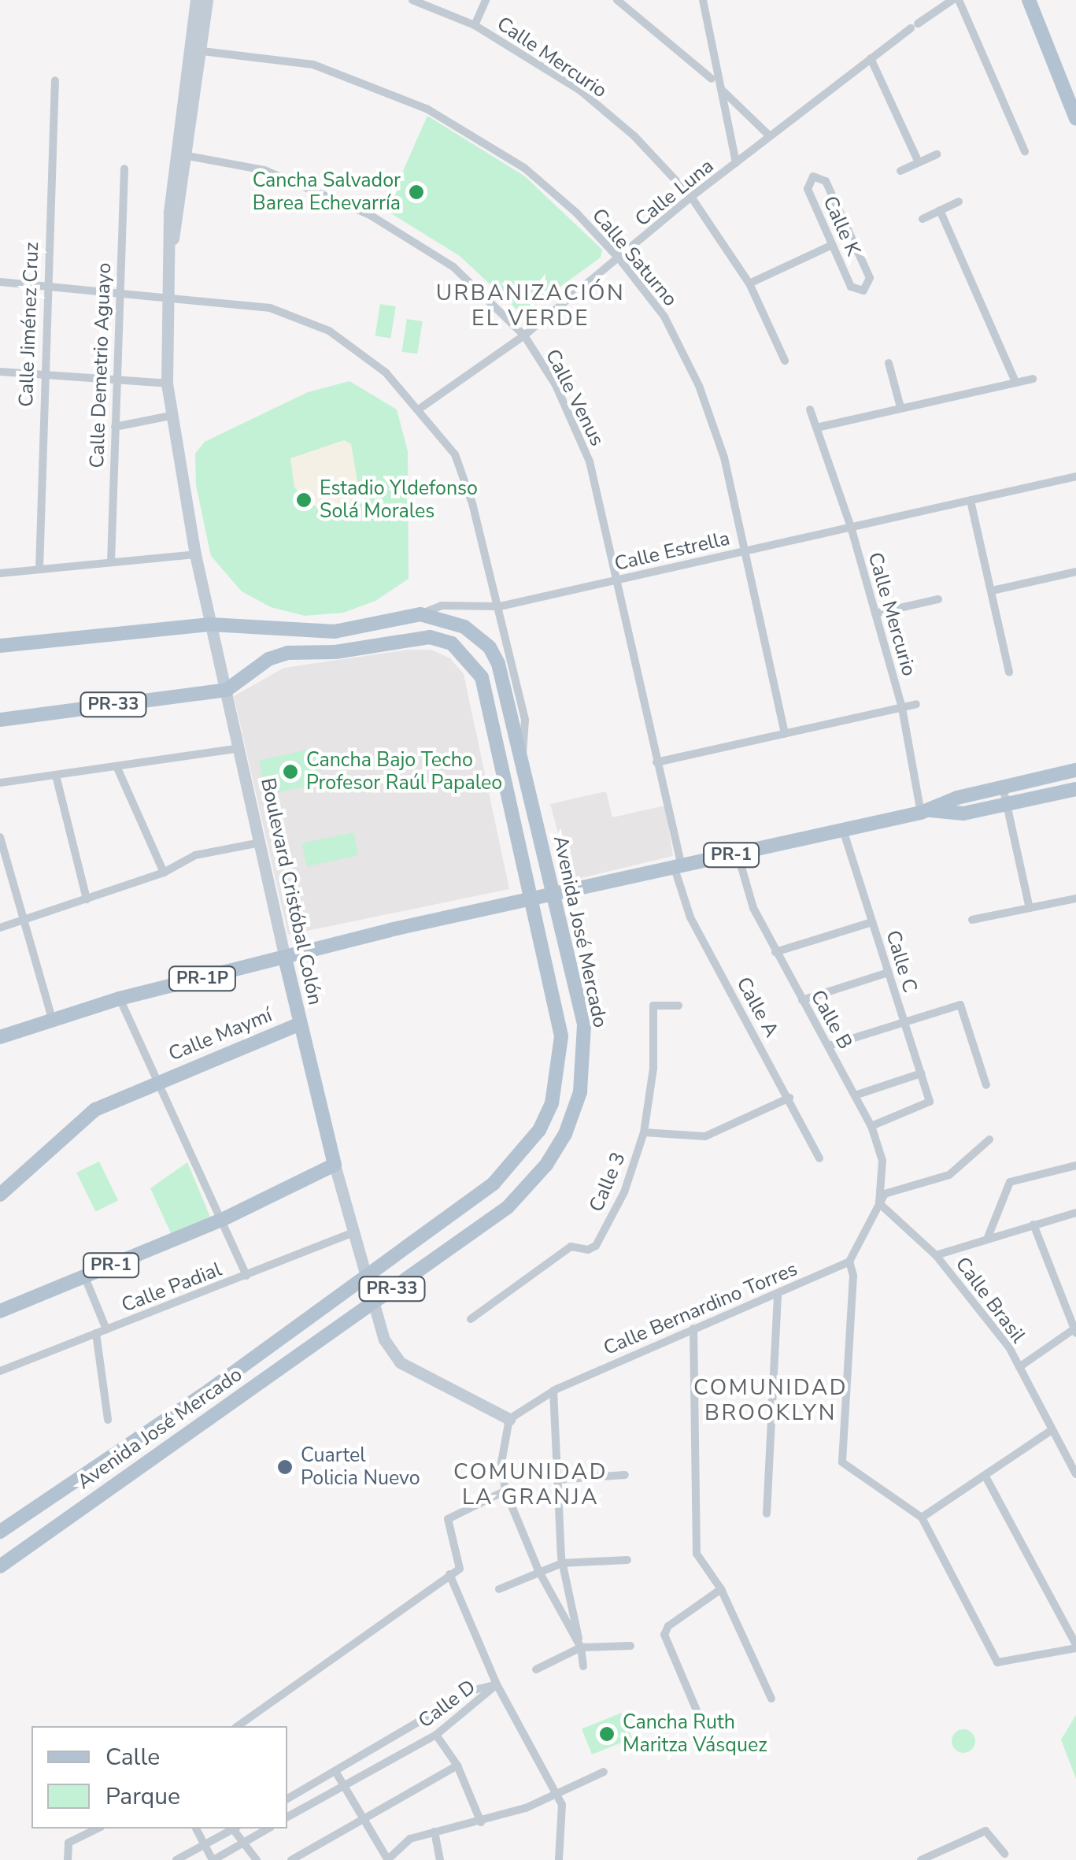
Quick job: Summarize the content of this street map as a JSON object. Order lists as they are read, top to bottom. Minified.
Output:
{"streets":{"main road":["PR-33","PR-1","Boulevard Cristóbal Colón","Avenida José Mercado","PR-1P","Calle Maymí"],"street":["Calle Mercurio","Calle Luna","Calle K","Calle Saturno","Calle Jiménez Cruz","Calle Demetrio Aguayo","Calle Venus","Calle Estrella","Calle C","Calle A","Calle B","Calle 3","Calle Padial","Calle Brasil","Calle Bernardino Torres","Calle D"]},"crossings":[["Calle Mercurio","Calle Luna"],["Calle Mercurio","Calle Estrella"],["Calle Mercurio","PR-1"],["Calle Luna","Calle Saturno"],["Calle Luna","Calle Venus"],["Calle Saturno","Calle Estrella"],["Calle Saturno","Boulevard Cristóbal Colón"],["Calle Venus","Calle Estrella"],["Calle Venus","PR-1"],["Calle Venus","Boulevard Cristóbal Colón"],["Calle Venus","Calle A"],["Calle Estrella","Avenida José Mercado"],["PR-33","Boulevard Cristóbal Colón"],["PR-33","Avenida José Mercado"],["PR-1","Boulevard Cristóbal Colón"],["PR-1","Avenida José Mercado"],["PR-1","Calle C"],["PR-1","PR-1P"],["PR-1","Calle A"],["PR-1","Calle B"],["Boulevard Cristóbal Colón","Avenida José Mercado"],["Boulevard Cristóbal Colón","PR-1P"],["Boulevard Cristóbal Colón","Calle Maymí"],["Boulevard Cristóbal Colón","Calle Padial"],["Boulevard Cristóbal Colón","Calle Bernardino Torres"],["Calle C","Calle B"],["Calle B","Calle Brasil"]],"districts":["URBANIZACIÓN EL VERDE","COMUNIDAD BROOKLYN","COMUNIDAD LA GRANJA"],"places":["Cancha Salvador Barea Echevarría","Estadio Yldefonso Solá Morales","Cancha Bajo Techo Profesor Raúl Papaleo","Cuartel Policia Nuevo","Cancha Ruth Maritza Vásquez"],"legend":["Calle","Parque"]}
